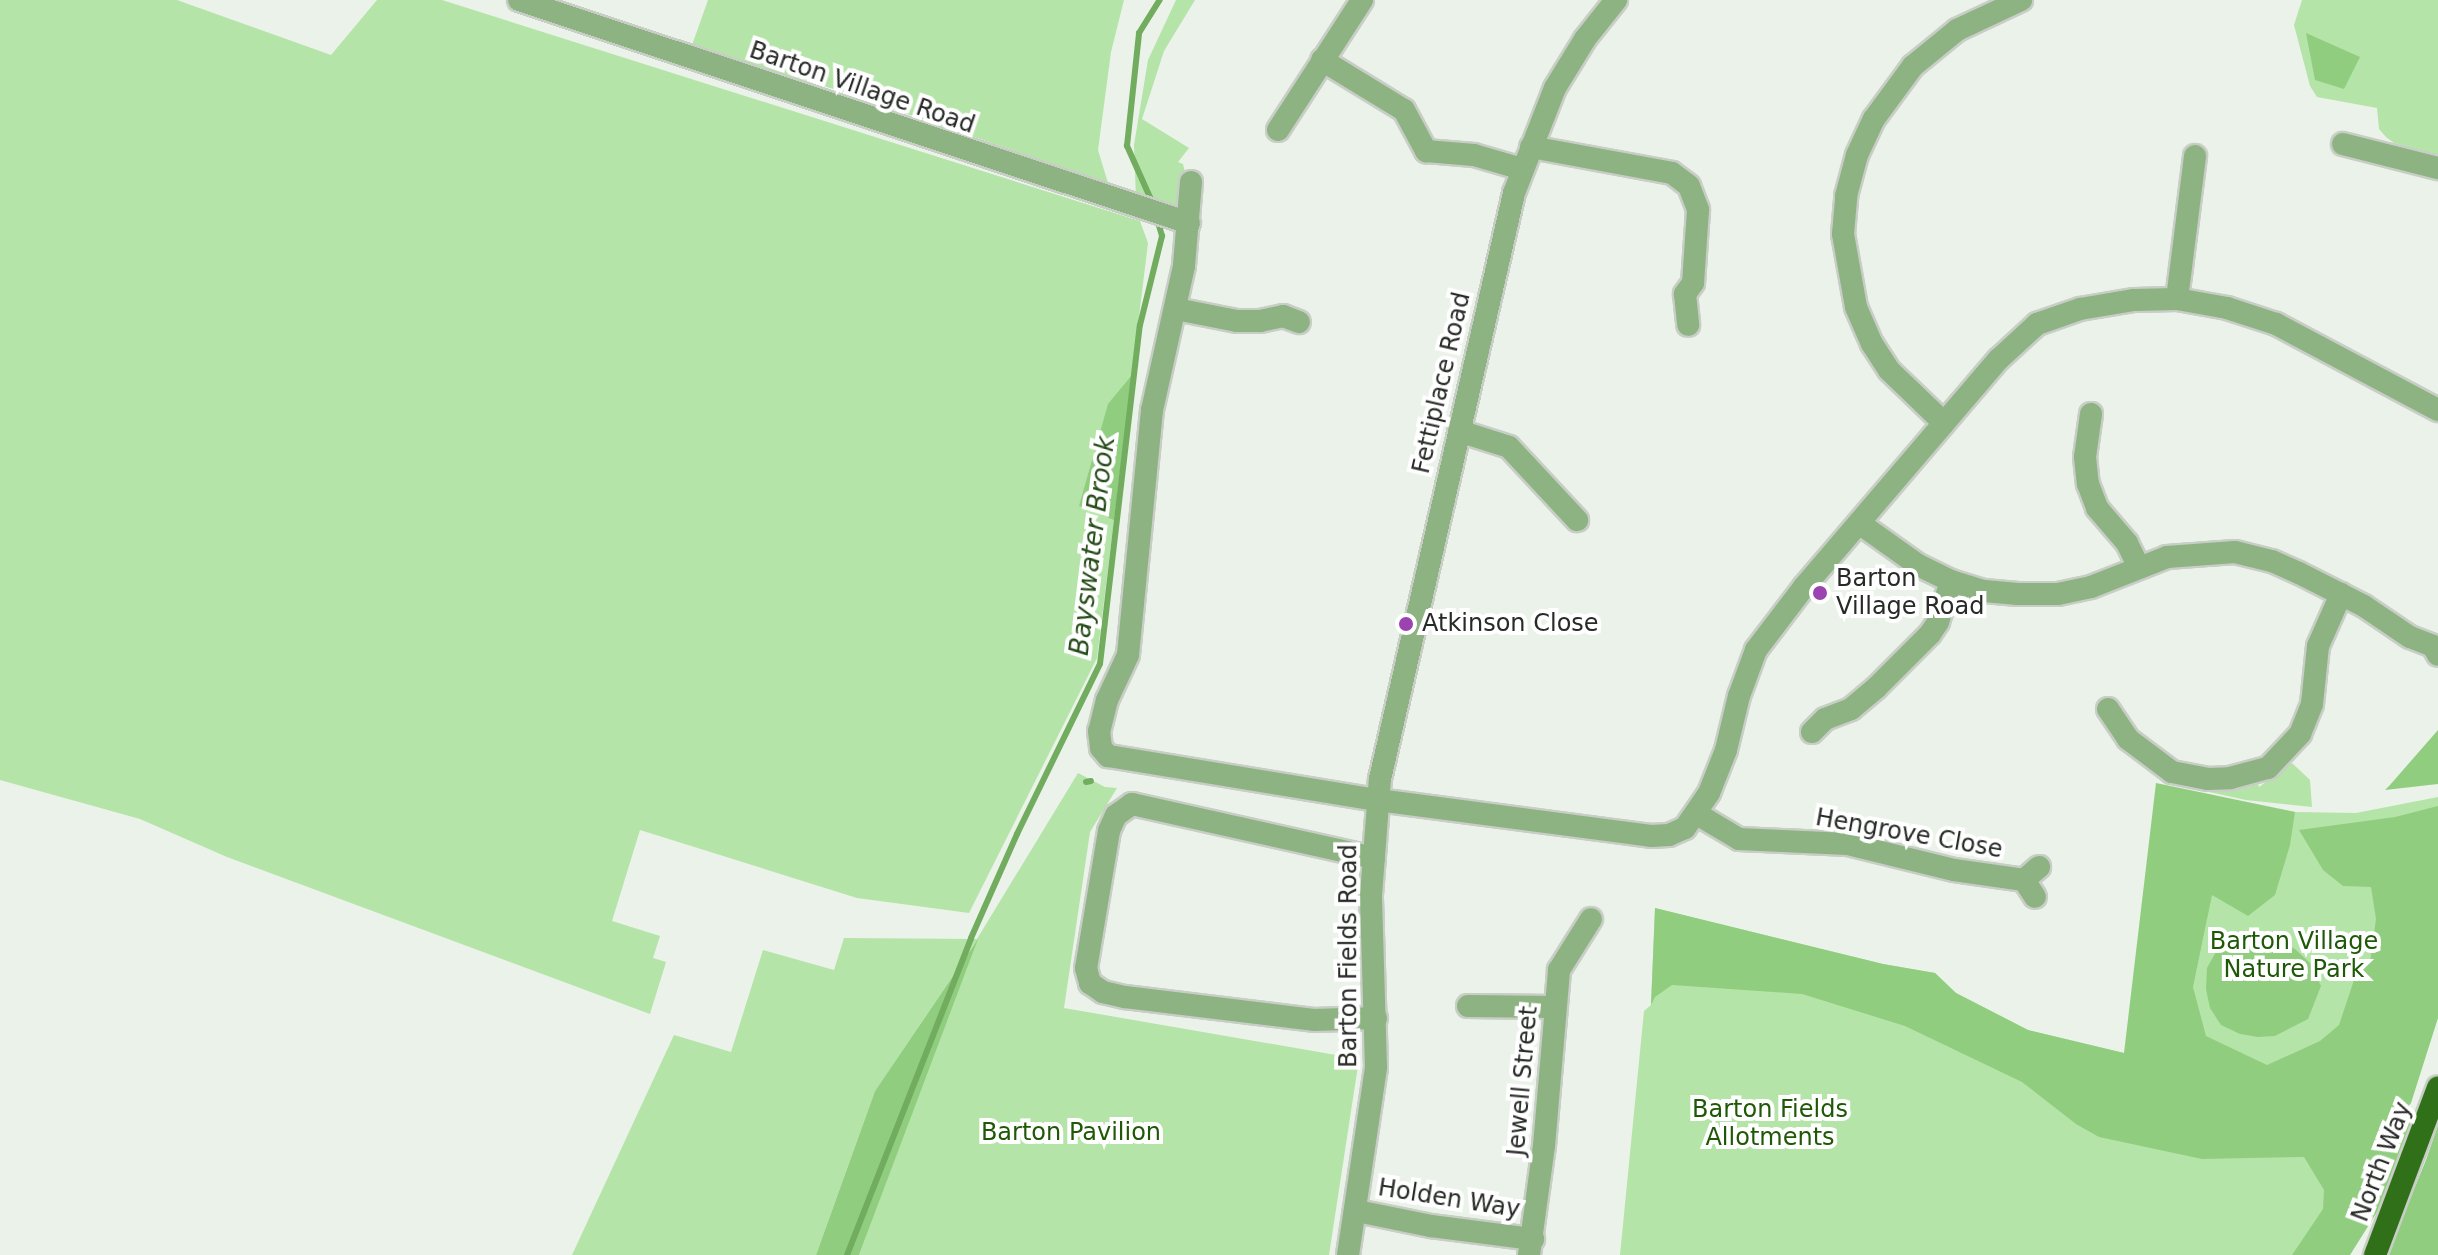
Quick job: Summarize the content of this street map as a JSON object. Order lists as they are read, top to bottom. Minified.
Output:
{"streets":{"highway":["North Way"],"street":["Barton Village Road","Fettiplace Road","Hengrove Close","Barton Fields Road","Jewell Street","Holden Way"]},"crossings":[["Fettiplace Road","Barton Fields Road"],["Barton Fields Road","Holden Way"],["Jewell Street","Holden Way"]],"water":["Bayswater Brook"],"parks":["Barton Village Nature Park","Barton Fields Allotments","Barton Pavilion"],"places":["Barton Village Road","Atkinson Close"]}
